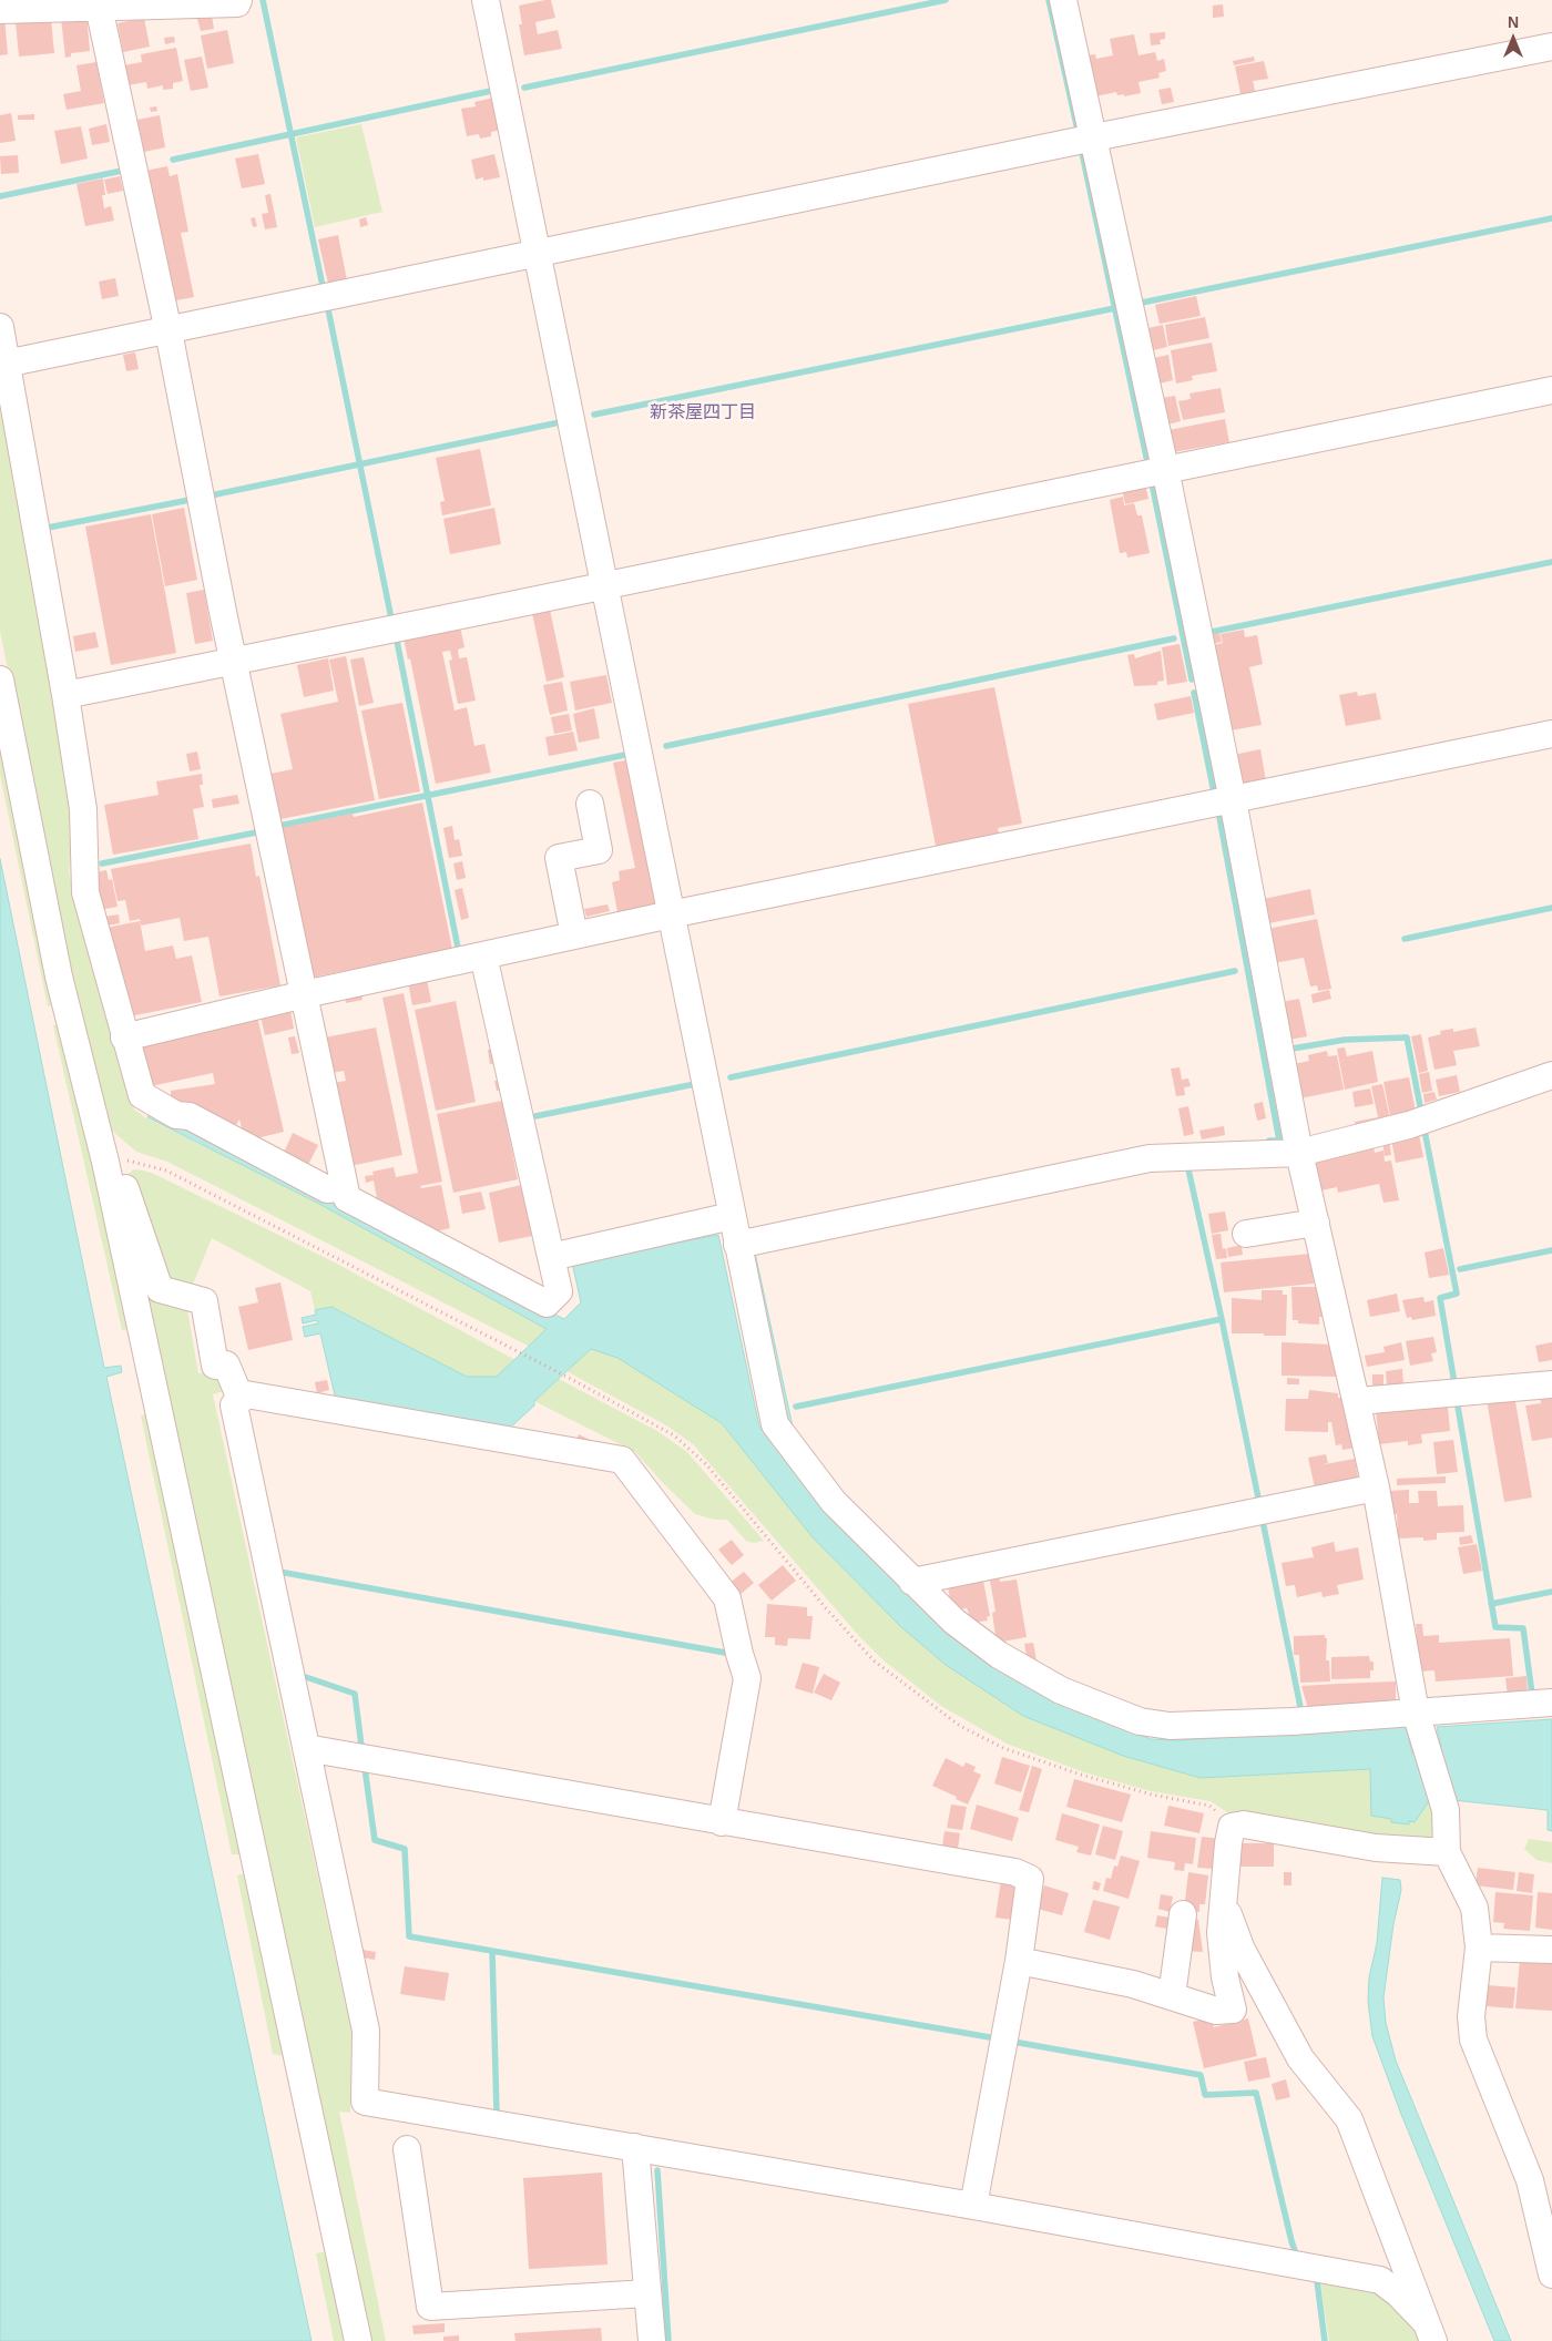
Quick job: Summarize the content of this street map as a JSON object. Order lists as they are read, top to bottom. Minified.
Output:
{"districts":["新茶屋四丁目"],"north":"top"}
